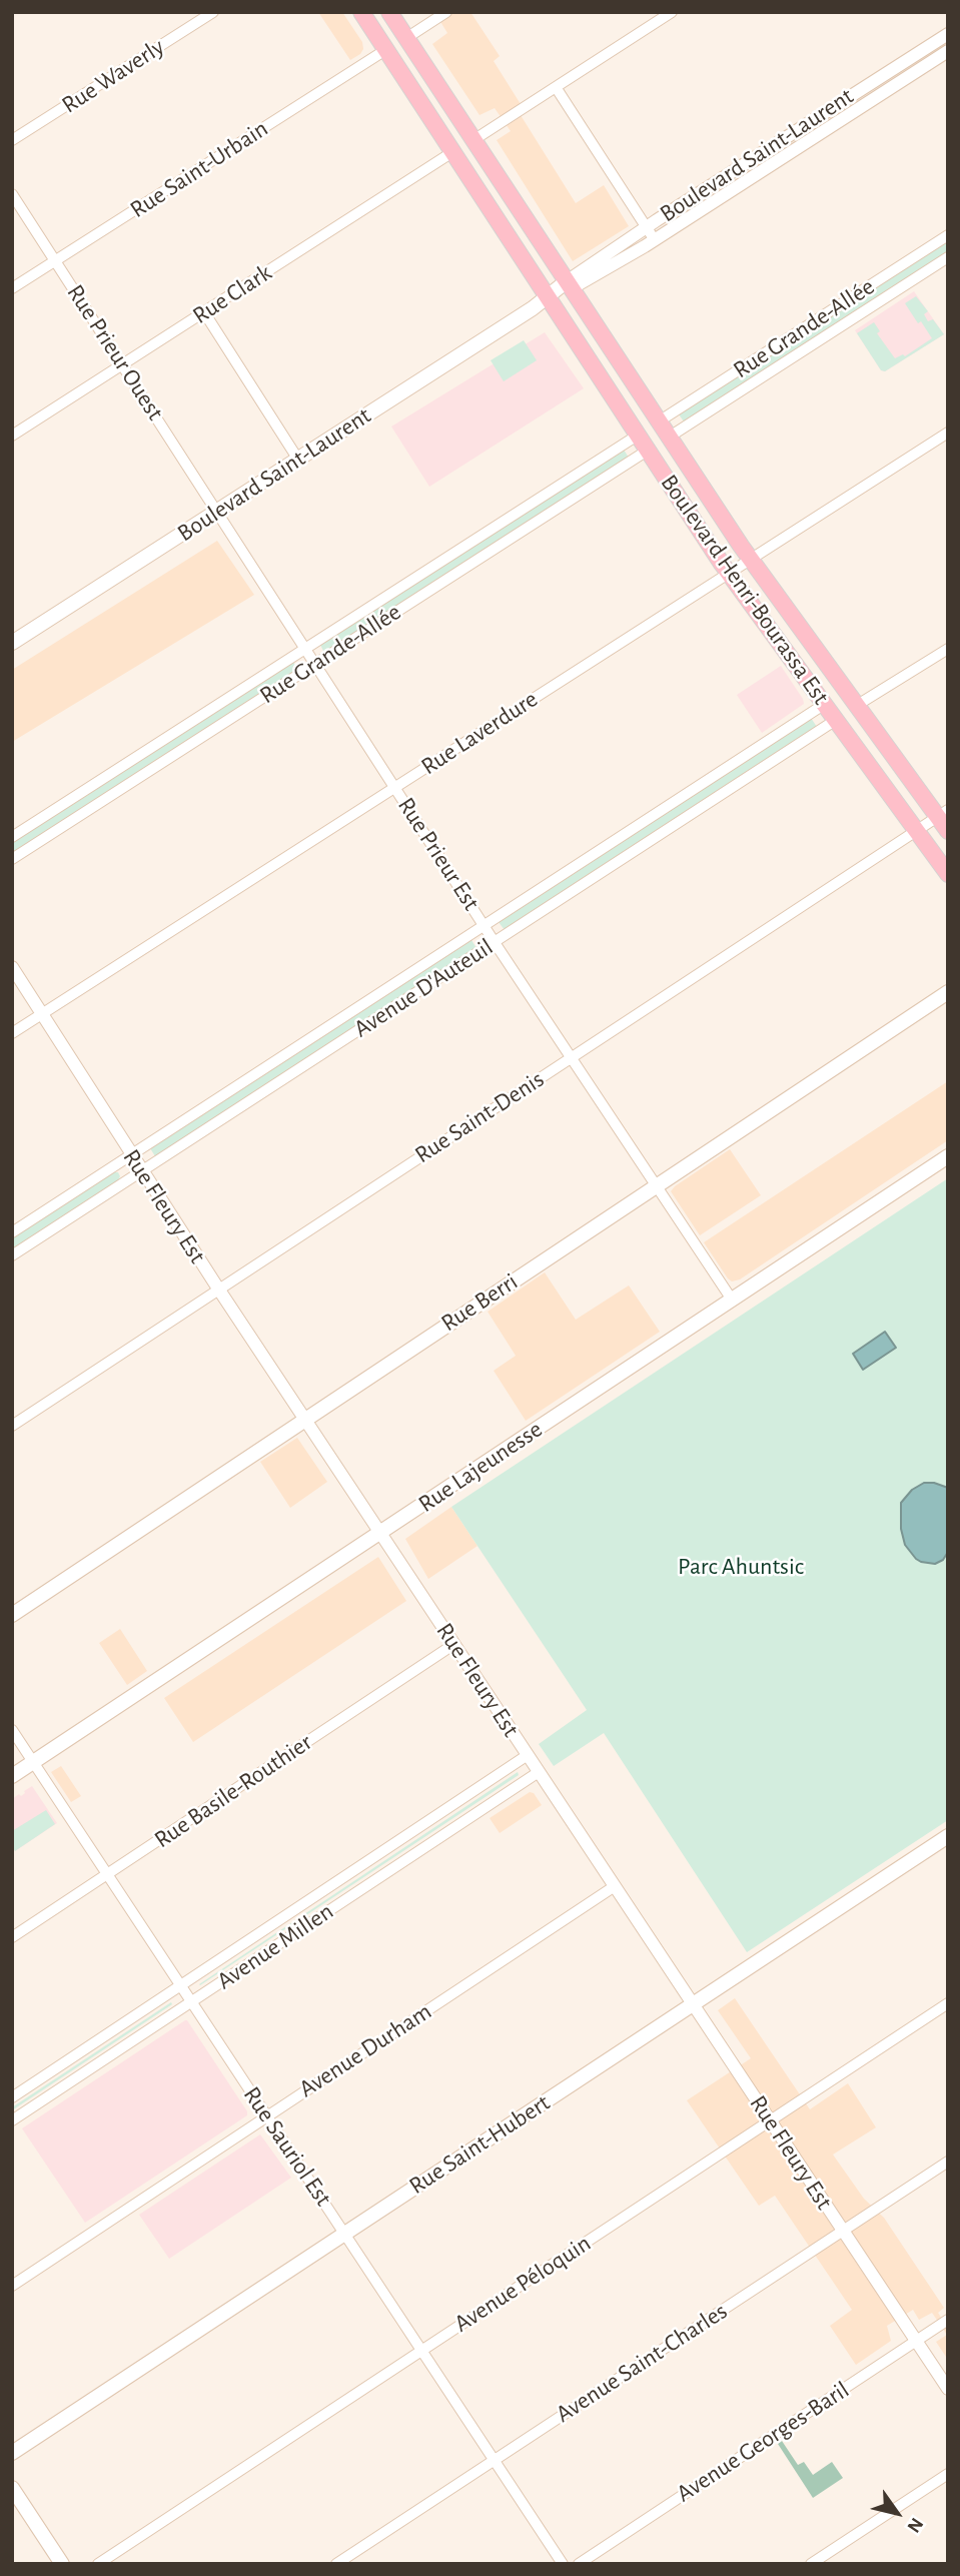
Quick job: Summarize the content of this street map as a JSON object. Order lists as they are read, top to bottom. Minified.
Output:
{"streets":{"main road":["Boulevard Saint-Laurent","Boulevard Henri-Bourassa Est","Rue Berri","Rue Lajeunesse","Rue Saint-Hubert"],"street":["Rue Waverly","Rue Saint-Urbain","Rue Clark","Rue Grande-Allée","Rue Prieur Ouest","Rue Laverdure","Rue Prieur Est","Avenue D'Auteuil","Rue Saint-Denis","Rue Fleury Est","Rue Basile-Routhier","Avenue Millen","Avenue Durham","Rue Sauriol Est","Avenue Péloquin","Avenue Saint-Charles","Avenue Georges-Baril"]},"crossings":[["Boulevard Saint-Laurent","Rue Prieur Ouest"],["Boulevard Saint-Laurent","Boulevard Henri-Bourassa Est"],["Boulevard Saint-Laurent","Rue Prieur Est"],["Rue Saint-Urbain","Rue Prieur Ouest"],["Rue Saint-Urbain","Boulevard Henri-Bourassa Est"],["Rue Clark","Rue Prieur Ouest"],["Rue Clark","Boulevard Henri-Bourassa Est"],["Rue Grande-Allée","Boulevard Henri-Bourassa Est"],["Rue Grande-Allée","Rue Prieur Est"],["Rue Prieur Ouest","Rue Prieur Est"],["Boulevard Henri-Bourassa Est","Rue Laverdure"],["Boulevard Henri-Bourassa Est","Avenue D'Auteuil"],["Boulevard Henri-Bourassa Est","Rue Saint-Denis"],["Rue Laverdure","Rue Prieur Est"],["Rue Laverdure","Rue Fleury Est"],["Rue Prieur Est","Avenue D'Auteuil"],["Rue Prieur Est","Rue Saint-Denis"],["Rue Prieur Est","Rue Berri"],["Rue Prieur Est","Rue Lajeunesse"],["Avenue D'Auteuil","Rue Fleury Est"],["Rue Saint-Denis","Rue Fleury Est"],["Rue Fleury Est","Rue Berri"],["Rue Fleury Est","Rue Lajeunesse"],["Rue Fleury Est","Rue Basile-Routhier"],["Rue Fleury Est","Avenue Millen"],["Rue Fleury Est","Avenue Durham"],["Rue Fleury Est","Rue Saint-Hubert"],["Rue Fleury Est","Avenue Péloquin"],["Rue Fleury Est","Avenue Saint-Charles"],["Rue Fleury Est","Avenue Georges-Baril"],["Rue Lajeunesse","Rue Sauriol Est"],["Rue Basile-Routhier","Rue Sauriol Est"],["Avenue Millen","Rue Sauriol Est"],["Avenue Durham","Rue Sauriol Est"],["Rue Saint-Hubert","Rue Sauriol Est"],["Rue Sauriol Est","Avenue Péloquin"],["Rue Sauriol Est","Avenue Saint-Charles"]],"parks":["Parc Ahuntsic"],"north":"bottom right"}
